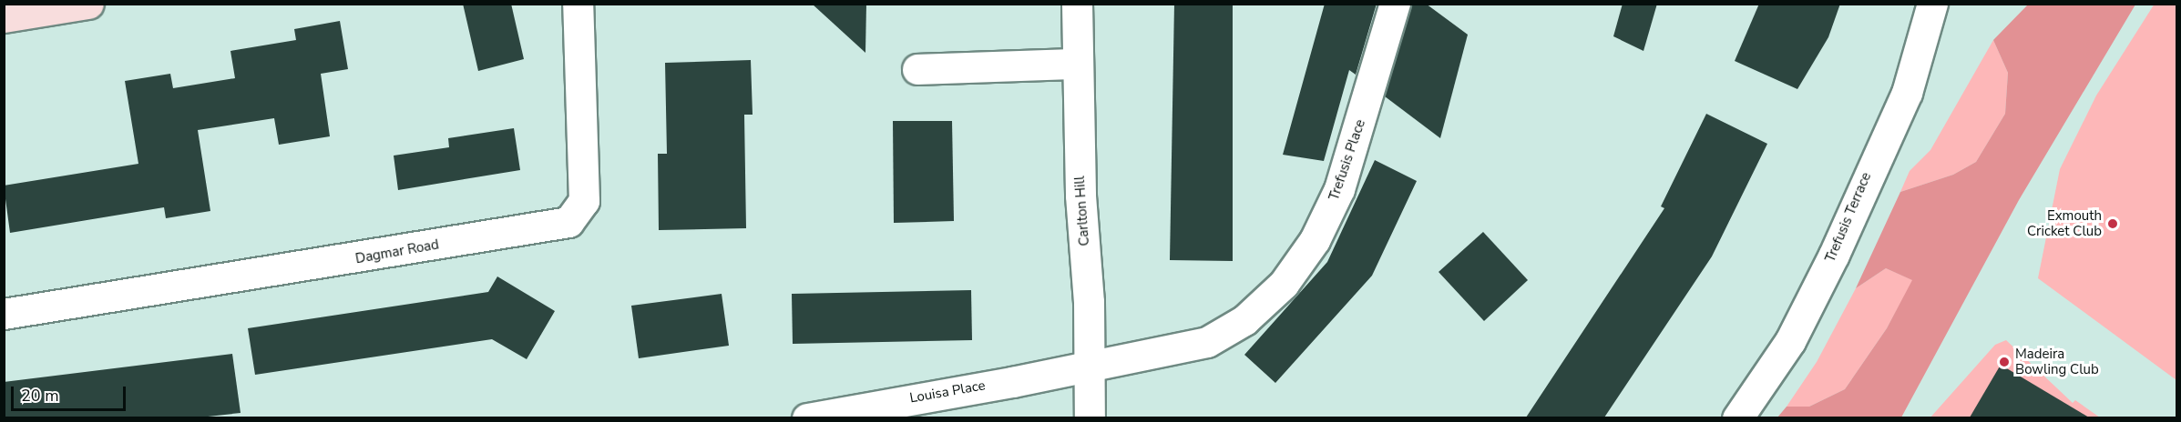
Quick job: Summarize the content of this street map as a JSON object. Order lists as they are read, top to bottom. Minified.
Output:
{"streets":{"street":["Trefusis Place","Carlton Hill","Trefusis Terrace","Dagmar Road","Louisa Place"]},"crossings":[["Trefusis Place","Carlton Hill"],["Trefusis Place","Louisa Place"],["Carlton Hill","Louisa Place"]],"places":["Exmouth Cricket Club","Madeira Bowling Club"],"scale_bar":"20 m"}
